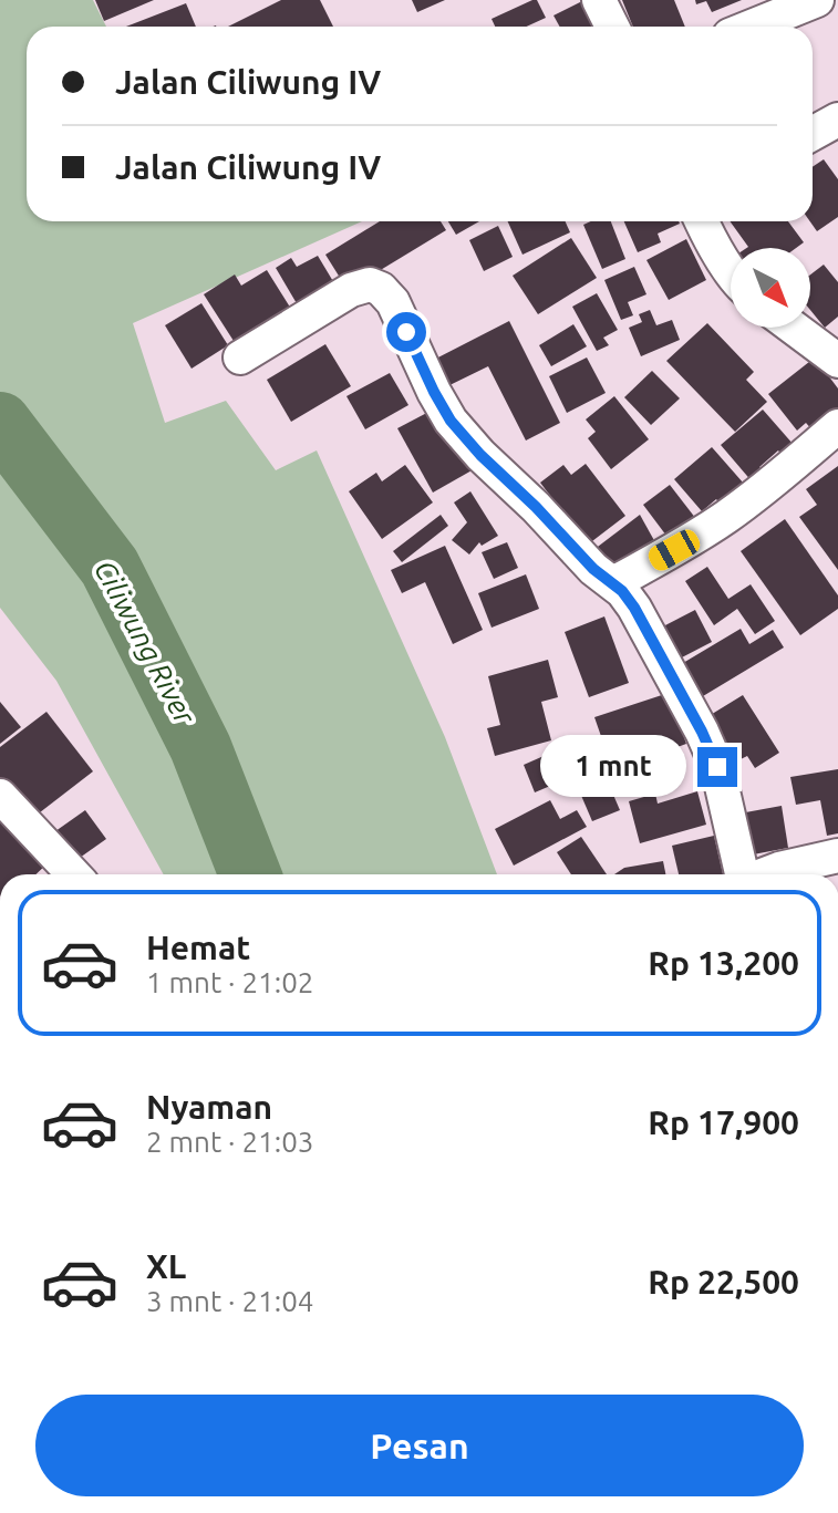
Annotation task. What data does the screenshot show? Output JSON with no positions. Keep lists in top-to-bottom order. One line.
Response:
{"water":["Ciliwung River"],"north":"bottom right","page":{"banner":["Jalan Ciliwung IV","Jalan Ciliwung IV"],"bubble":"1 mnt","list":[{"name":"Hemat","note":"1 mnt · 21:02","value":"Rp 13,200"},{"name":"Nyaman","note":"2 mnt · 21:03","value":"Rp 17,900"},{"name":"XL","note":"3 mnt · 21:04","value":"Rp 22,500"}],"buttons":"Pesan"}}
